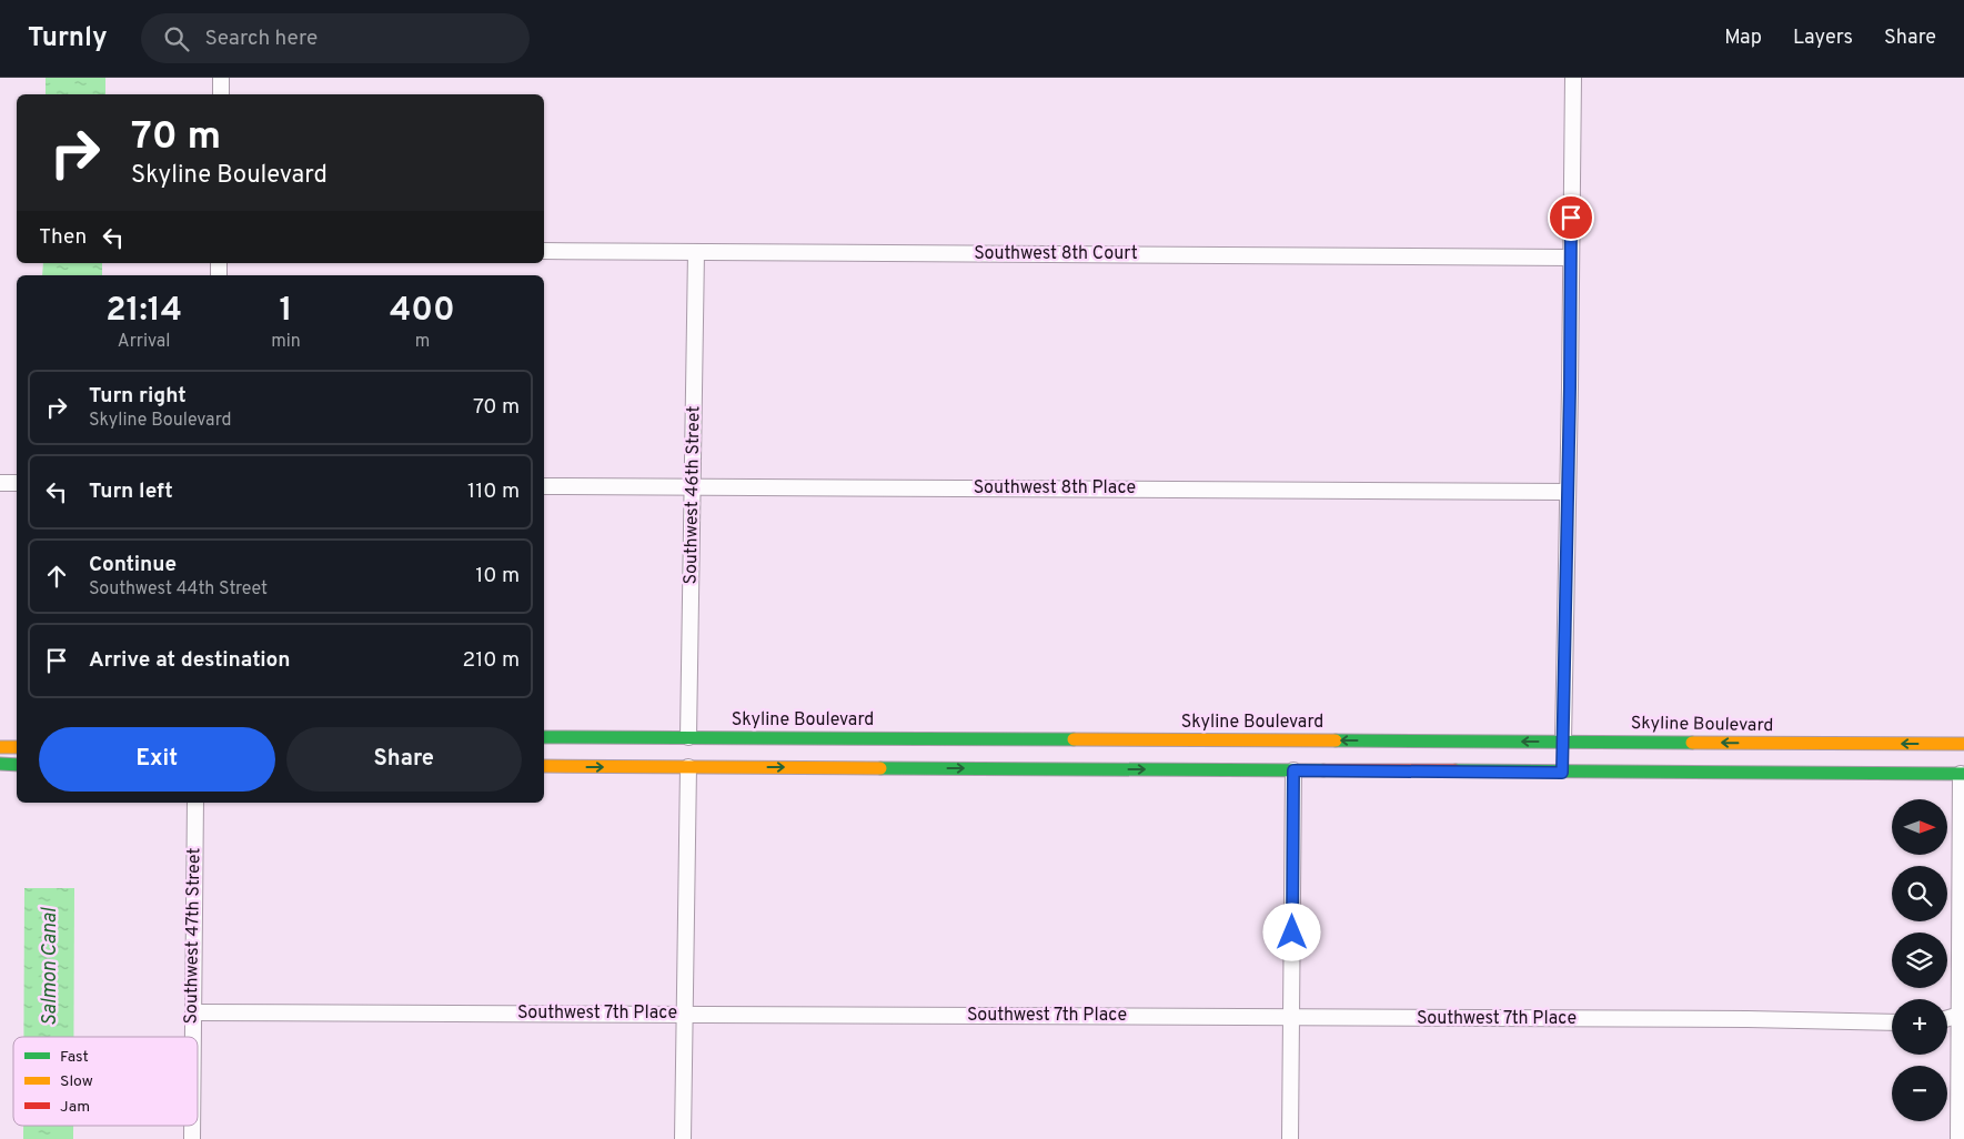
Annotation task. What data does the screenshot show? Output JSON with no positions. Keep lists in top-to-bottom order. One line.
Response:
{"streets":{"street":["Southwest 8th Court","Southwest 8th Place","Southwest 46th Street","Skyline Boulevard","Southwest 47th Street","Southwest 7th Place"]},"crossings":[["Southwest 8th Court","Southwest 46th Street"],["Southwest 8th Place","Southwest 46th Street"],["Southwest 46th Street","Skyline Boulevard"],["Southwest 46th Street","Southwest 7th Place"],["Southwest 47th Street","Southwest 7th Place"]],"water":["Salmon Canal"],"legend":["Fast","Slow","Jam"],"north":"right","page":{"header":"Turnly","search":"Search here","nav":["Map","Layers","Share"],"turn":["70 m","Skyline Boulevard"],"then":"Then","eta":["21:14","Arrival","1","min","400","m"],"list":[{"name":"Turn right","note":"Skyline Boulevard","value":"70 m"},{"name":"Turn left","value":"110 m"},{"name":"Continue","note":"Southwest 44th Street","value":"10 m"},{"name":"Arrive at destination","value":"210 m"}],"buttons":["Exit","Share"],"map_buttons":["+","−"]}}
